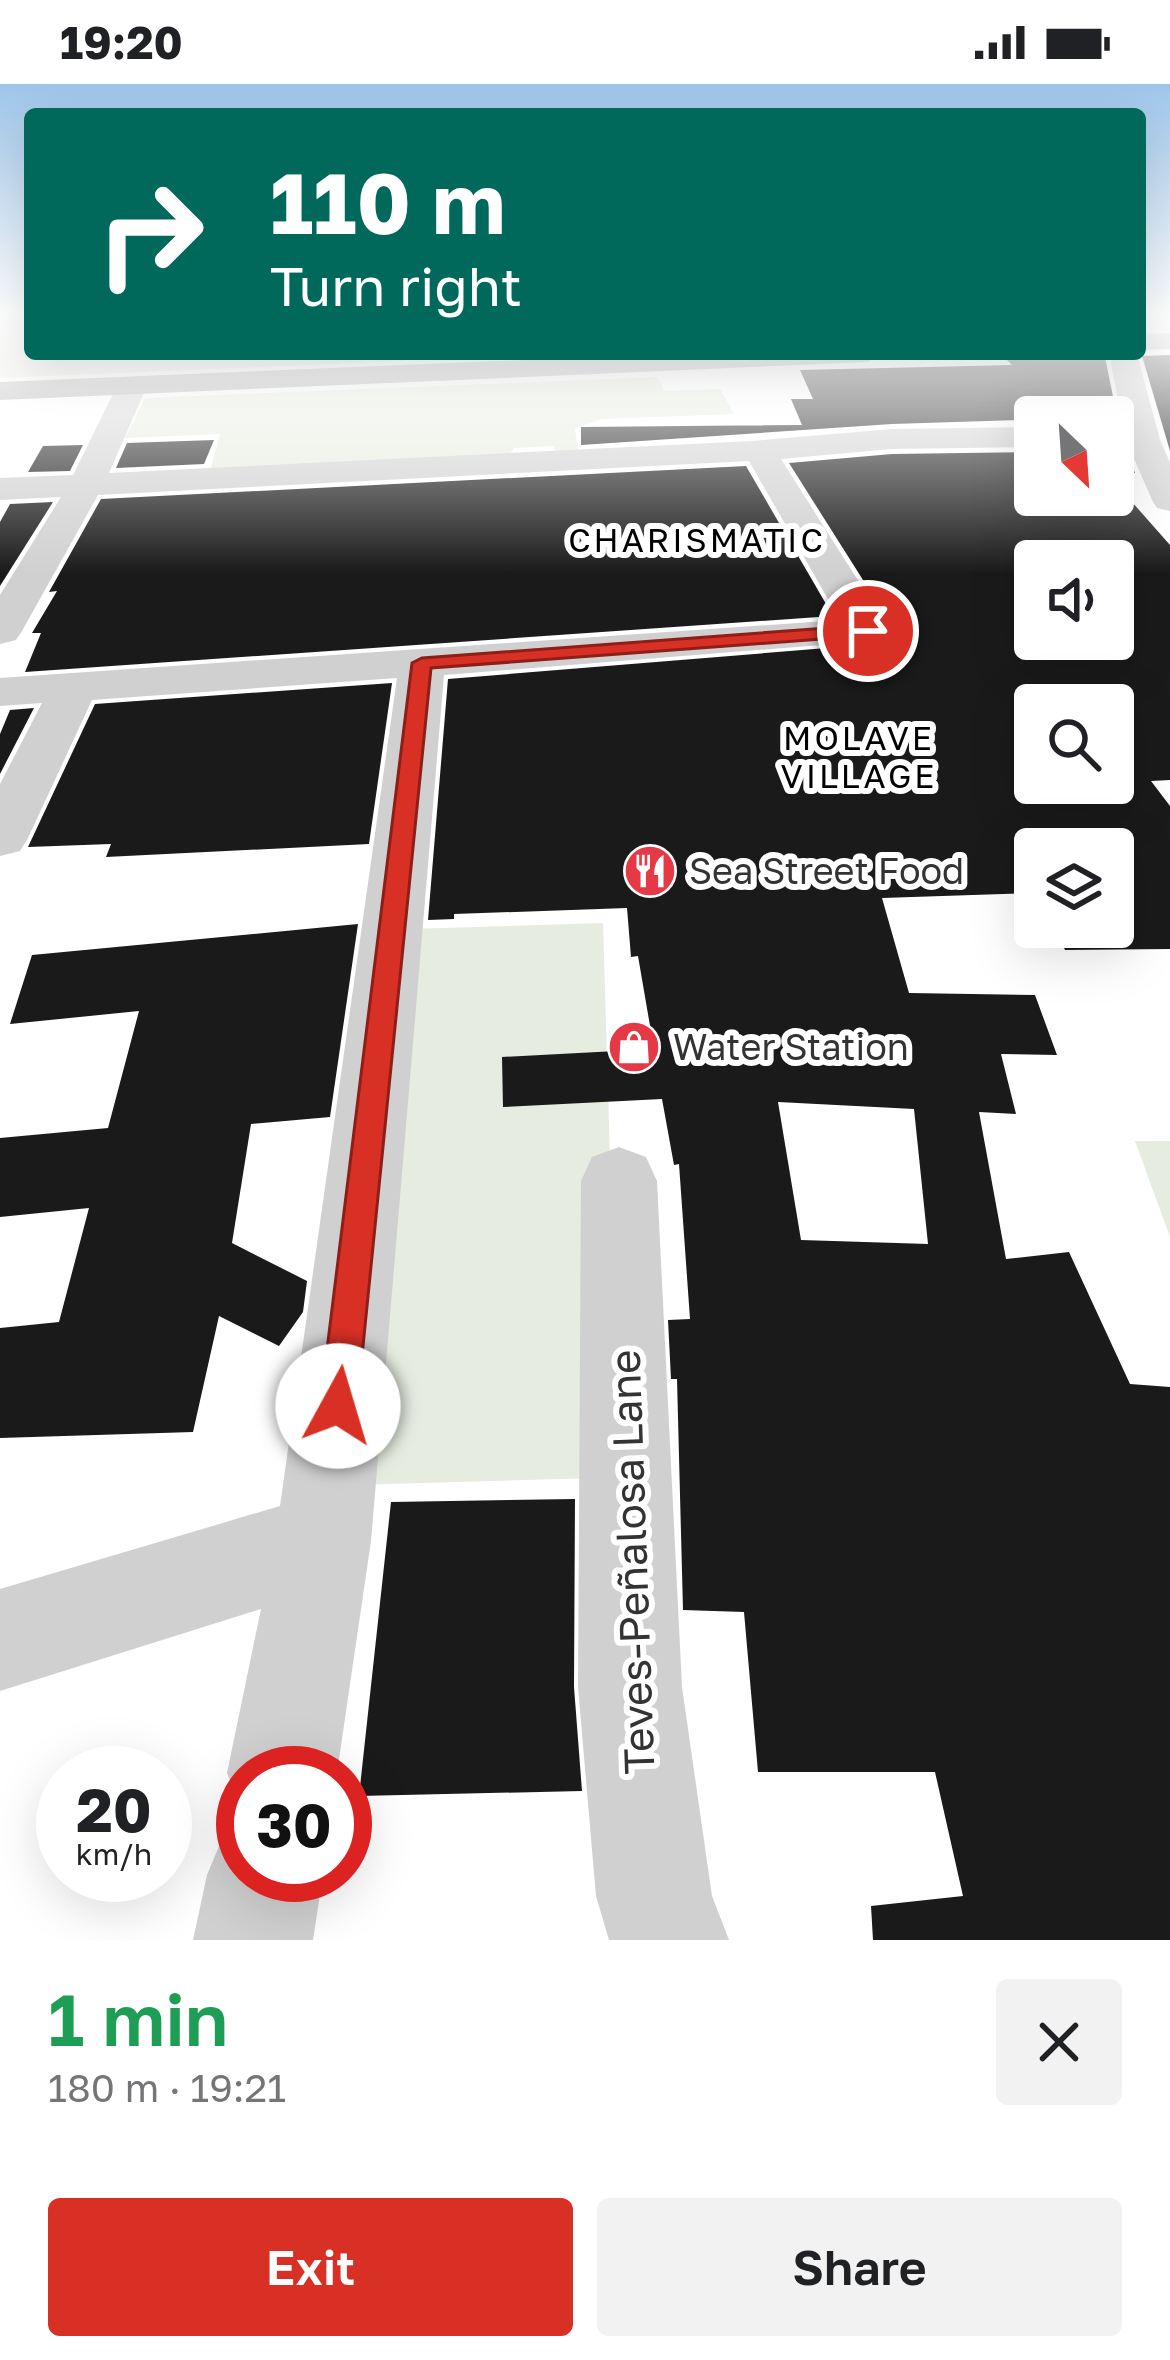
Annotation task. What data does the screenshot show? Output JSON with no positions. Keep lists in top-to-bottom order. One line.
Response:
{"streets":{"street":["Teves-Peñalosa Lane"]},"districts":["CHARISMATIC","MOLAVE VILLAGE"],"places":{"restaurant":["Sea Street Food"],"shop":["Water Station"]},"north":"bottom right","page":{"status":"19:20","turn":["110 m","Turn right"],"speed":"20 km/h","limit":"30","heading":["1 min","180 m · 19:21"],"buttons":["Exit","Share"]}}
